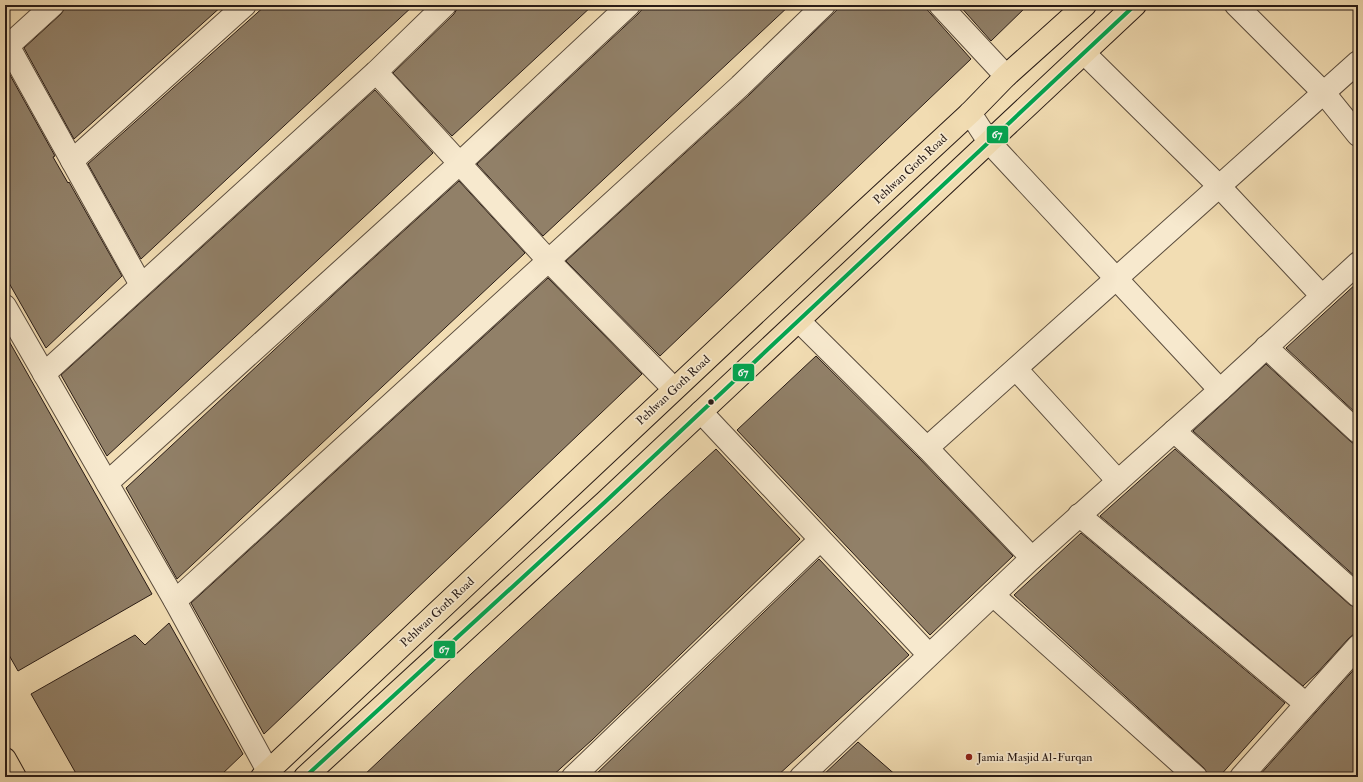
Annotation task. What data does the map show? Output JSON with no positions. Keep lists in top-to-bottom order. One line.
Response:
{"streets":{"main road":["Pehlwan Goth Road"]},"places":["Jamia Masjid Al-Furqan"],"lines":["transit line 67"]}
